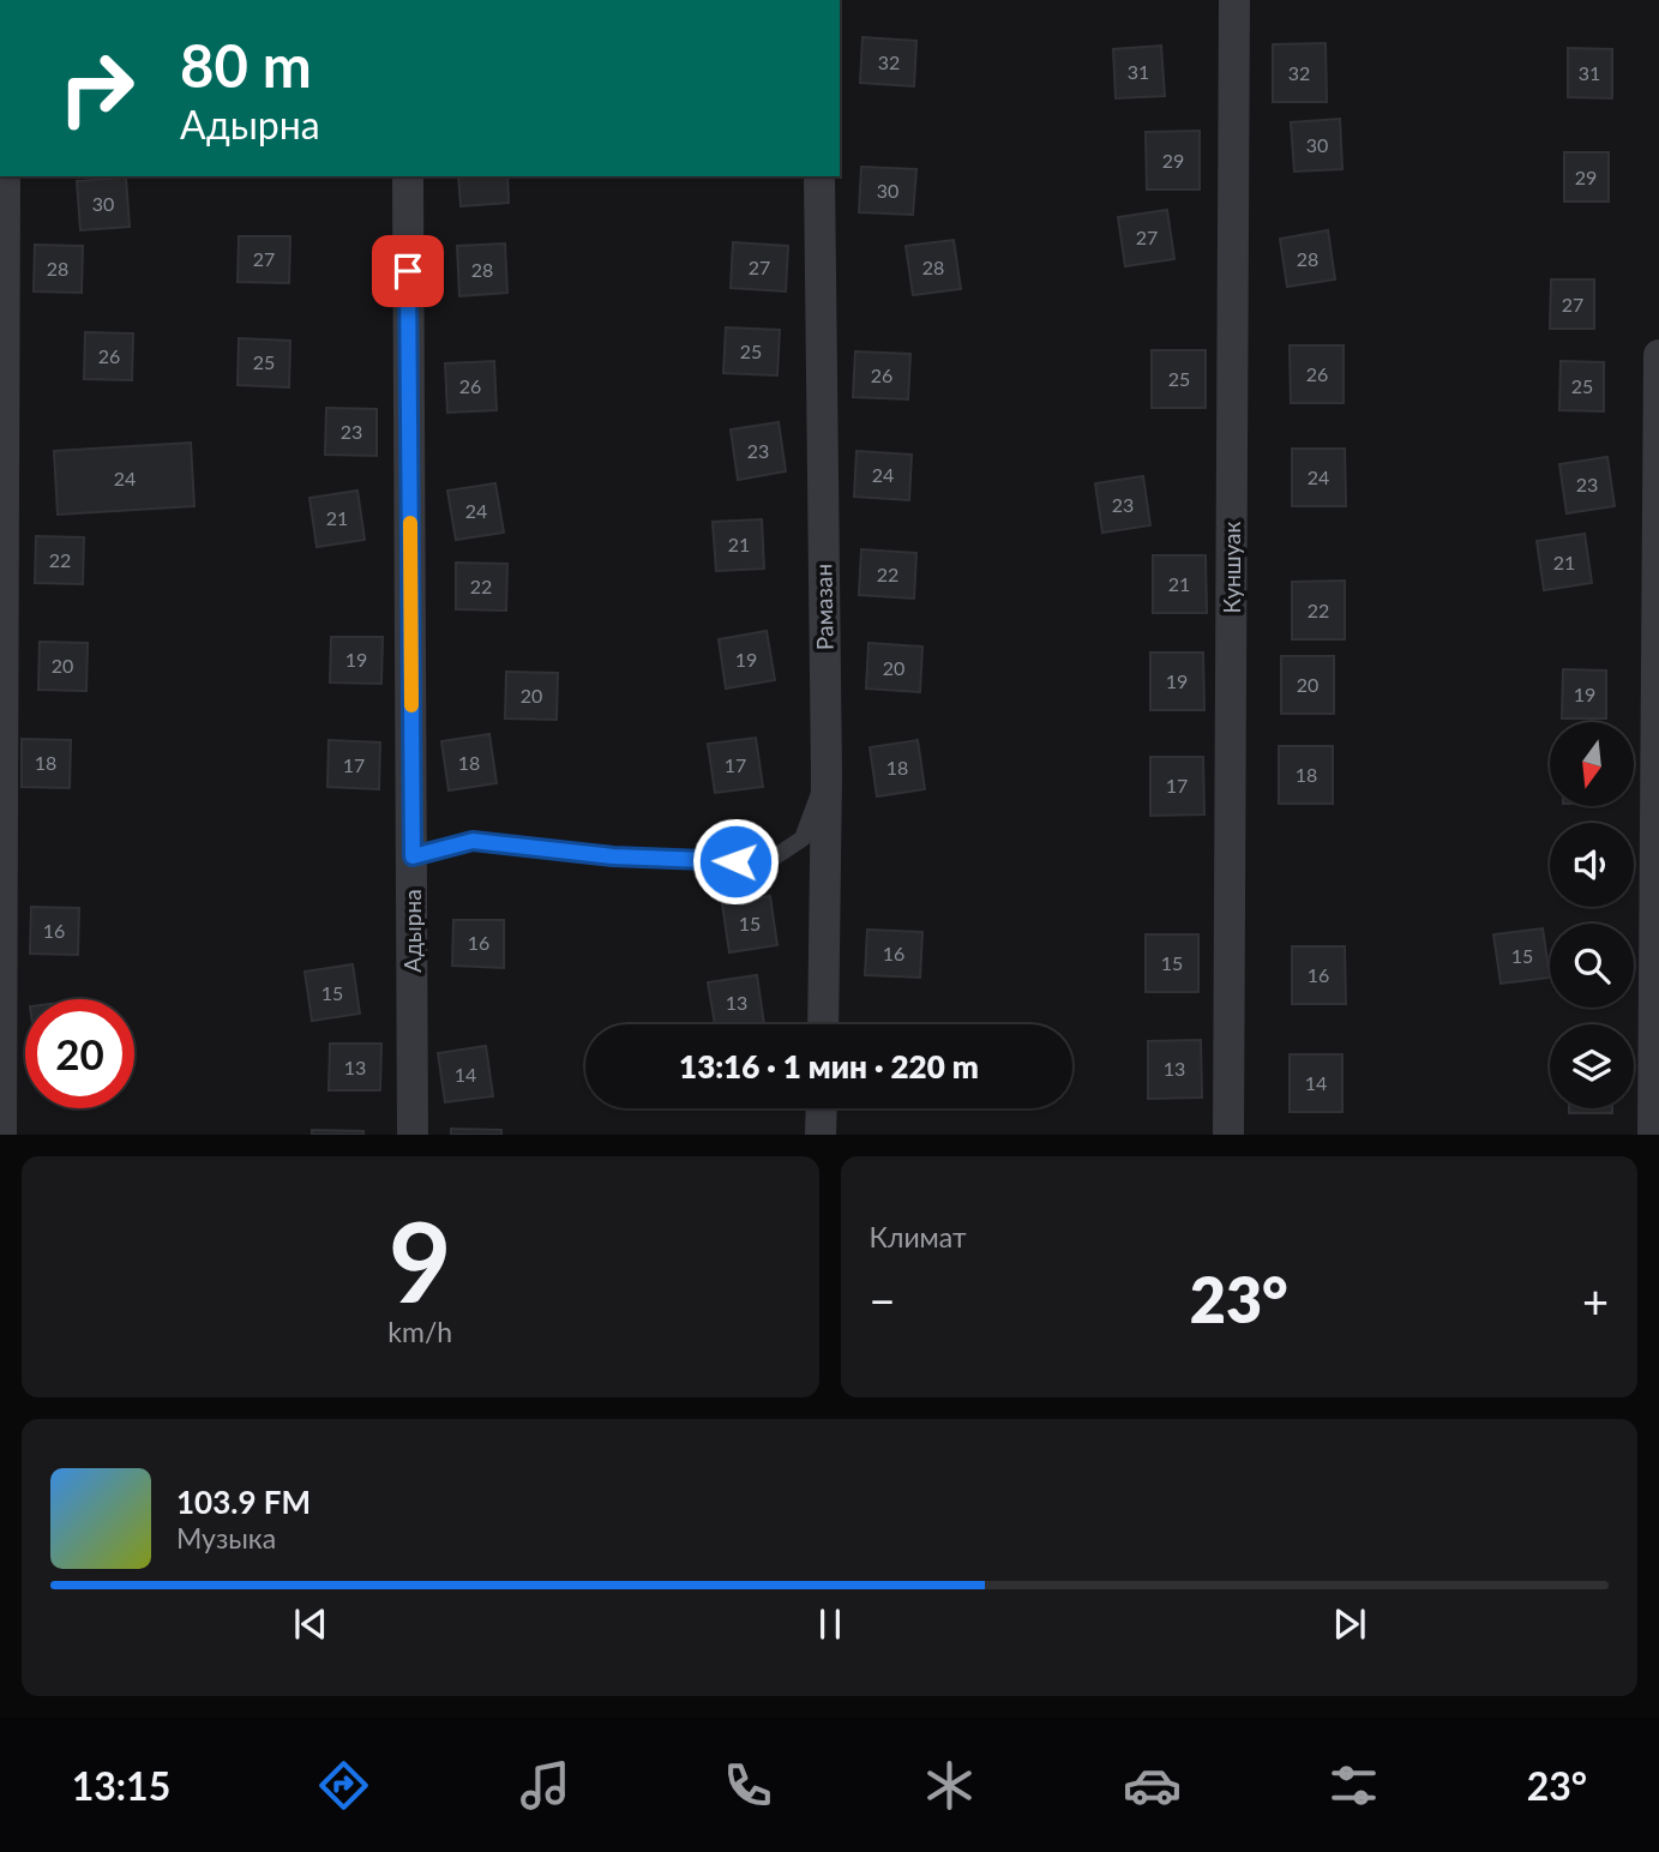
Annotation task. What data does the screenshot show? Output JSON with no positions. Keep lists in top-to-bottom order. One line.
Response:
{"streets":{"street":["Куншуак","Рамазан","Адырна"]},"house_numbers":["32","31","32","31","30","29","29","30","30","27","27","28","27","28","28","28","27","25","26","25","26","26","25","26","25","23","23","24","24","24","23","23","24","21","21","22","21","22","21","22","22","19","19","20","20","19","20","19","20","18","18","17","17","18","18","17","15","16","16","16","15","15","16","15","13","13","13","14","14"],"north":"bottom","page":{"turn":["80 m","Адырна"],"limit":"20","trip":"13:16 · 1 мин · 220 m","tile":[["9","km/h"],"Климат"],"heat":["−","23°","+"],"song":["103.9 FM","Музыка"],"tabs":["13:15","23°"]}}
